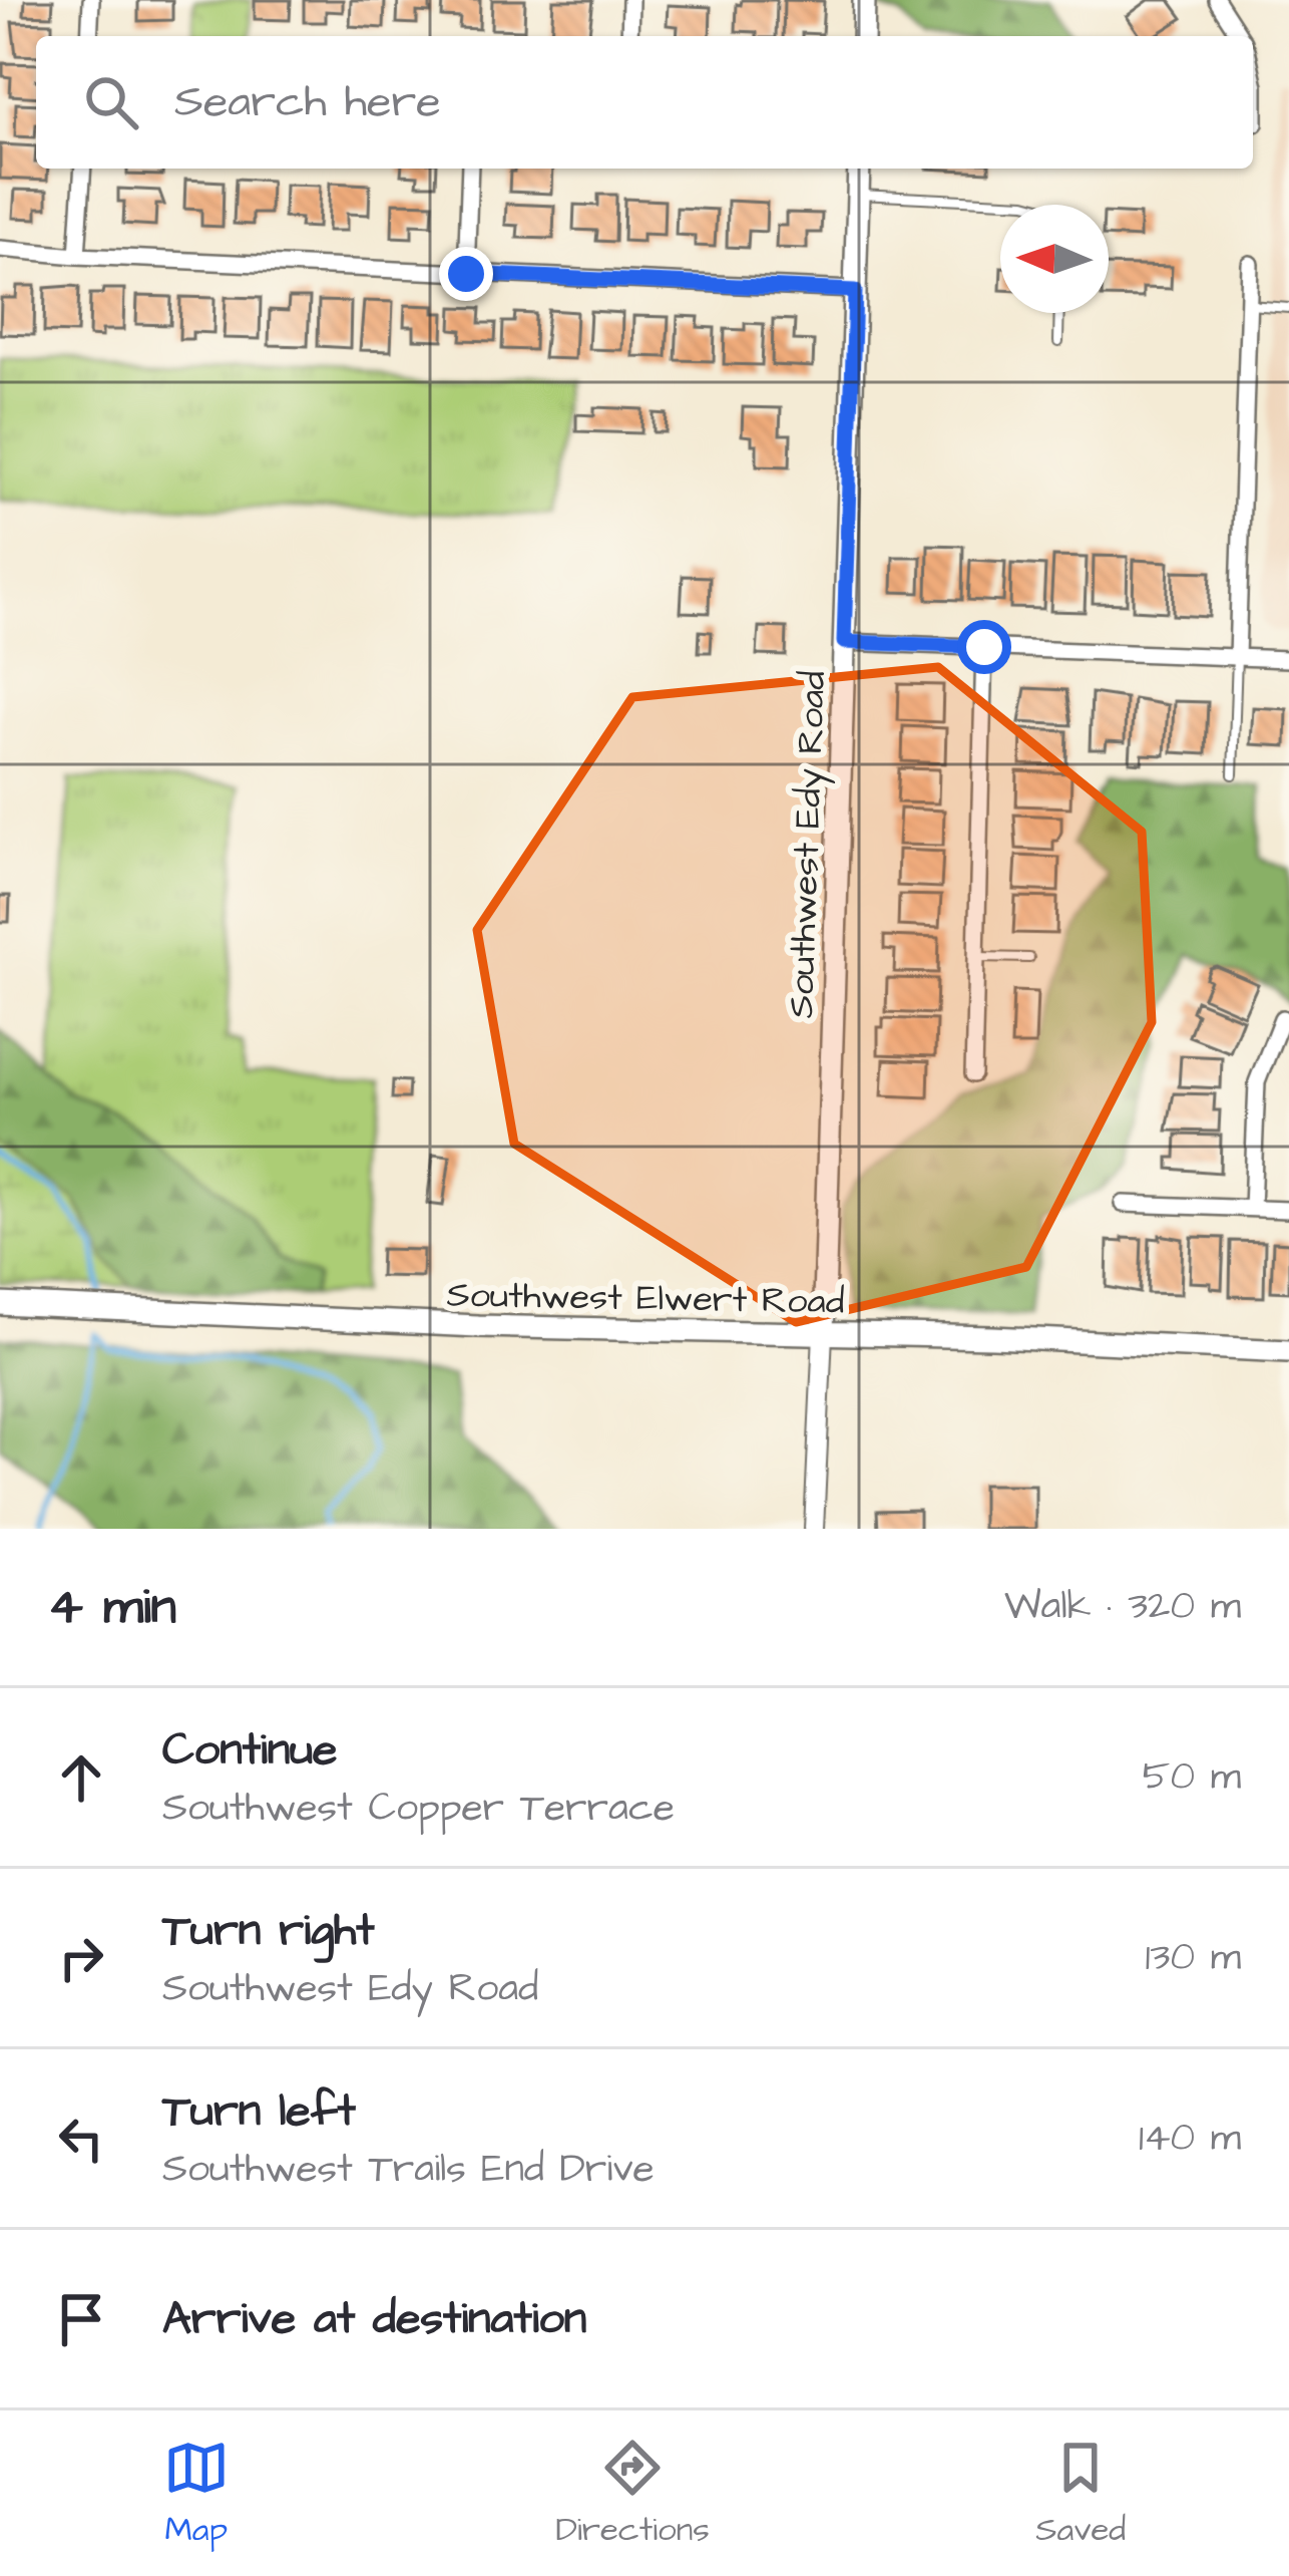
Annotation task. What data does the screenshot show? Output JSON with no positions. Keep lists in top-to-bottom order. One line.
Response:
{"streets":{"main road":["Southwest Edy Road","Southwest Elwert Road"]},"crossings":[["Southwest Edy Road","Southwest Elwert Road"]],"north":"left","page":{"search":"Search here","heading":["4 min","Walk · 320 m"],"list":[["Continue","Southwest Copper Terrace","50 m"],["Turn right","Southwest Edy Road","130 m"],["Turn left","Southwest Trails End Drive","140 m"],"Arrive at destination"],"nav":["Map","Directions","Saved"]}}
